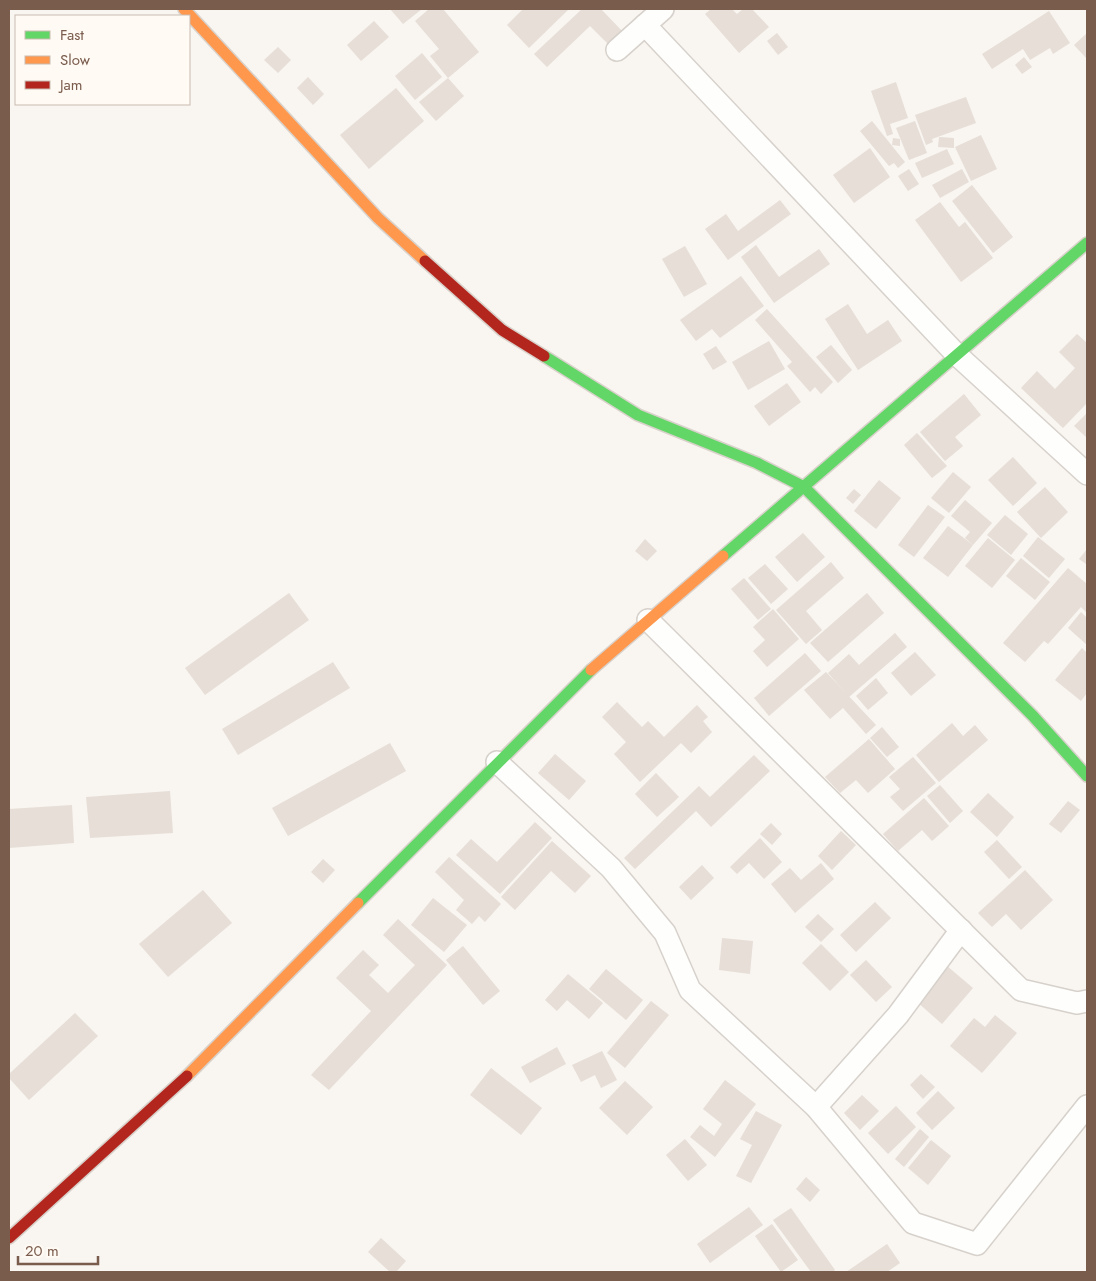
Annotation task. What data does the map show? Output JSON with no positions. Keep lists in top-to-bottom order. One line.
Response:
{"legend":["Fast","Slow","Jam"],"scale_bar":"20 m"}
